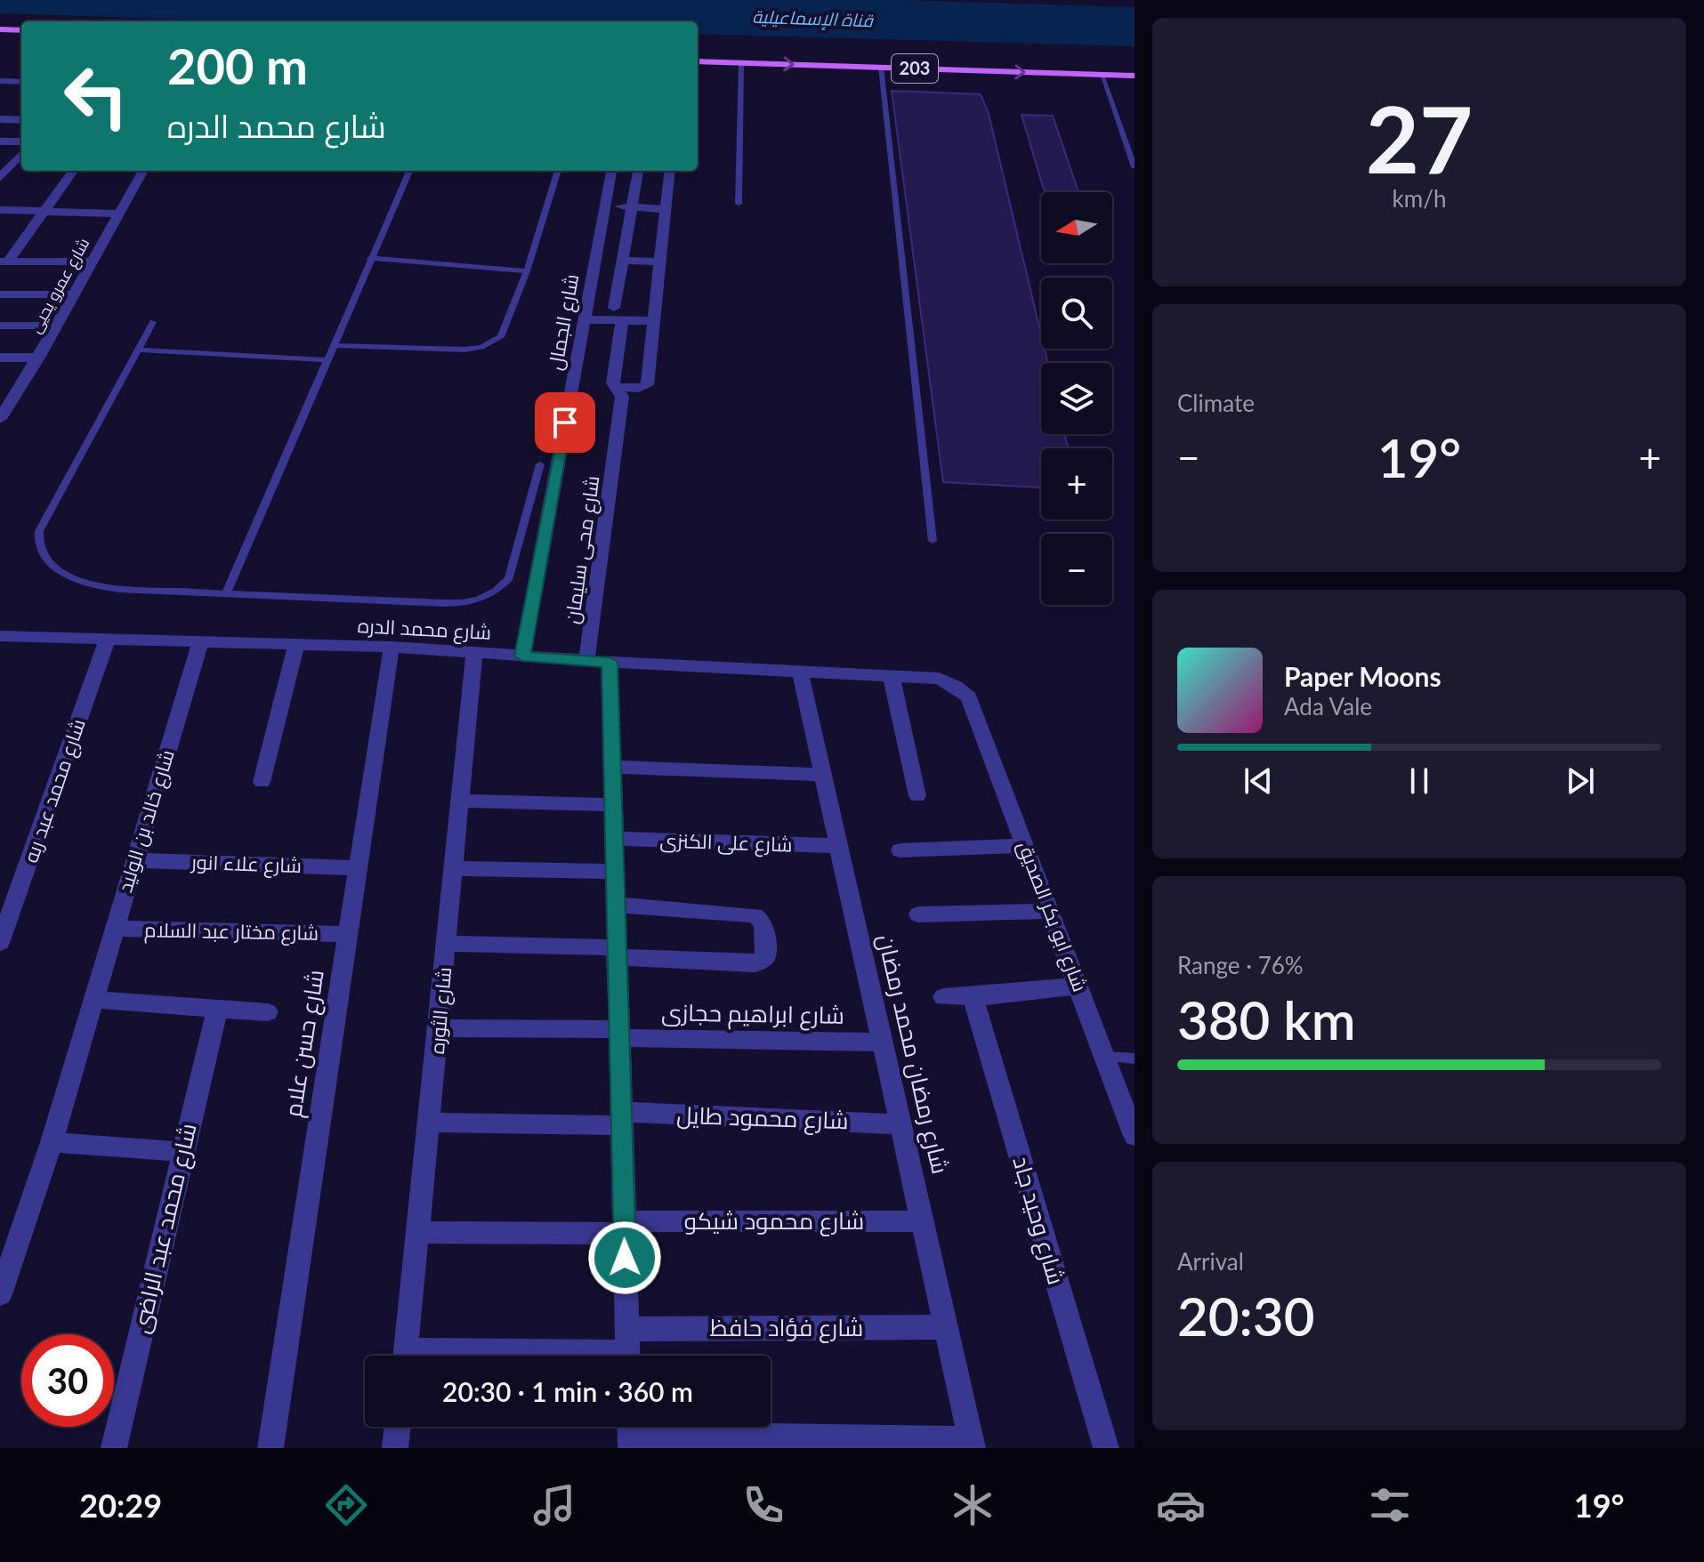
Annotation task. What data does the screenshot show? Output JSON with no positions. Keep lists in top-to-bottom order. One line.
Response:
{"streets":{"main road":["203"],"street":["شارع عمرو يحيى","شارع الجمال","شارع محى سليمان","شارع محمد الدره","شارع محمد عبد ربه","شارع خالد بن الوليد","شارع على الكنزى","شارع علاء انور","شارع ابو بكر الصديق","شارع مختار عبد السلام","شارع الثوره","شارع ابراهيم حجازى","شارع حسن علام","شارع رمضان محمد رمضان","شارع محمود طايل","شارع وحيد جاد","شارع محمود شيكو","شارع محمد عبد الراضى","شارع فؤاد حافظ"]},"crossings":[["شارع الجمال","شارع محمد الدره"],["شارع محى سليمان","شارع محمد الدره"],["شارع محمد الدره","شارع محمد عبد ربه"],["شارع محمد الدره","شارع خالد بن الوليد"],["شارع محمد الدره","شارع ابو بكر الصديق"],["شارع محمد الدره","شارع الثوره"],["شارع محمد الدره","شارع حسن علام"],["شارع محمد الدره","شارع رمضان محمد رمضان"],["شارع خالد بن الوليد","شارع علاء انور"],["شارع خالد بن الوليد","شارع مختار عبد السلام"],["شارع على الكنزى","شارع رمضان محمد رمضان"],["شارع علاء انور","شارع حسن علام"],["شارع مختار عبد السلام","شارع حسن علام"],["شارع الثوره","شارع ابراهيم حجازى"],["شارع الثوره","شارع محمود طايل"],["شارع الثوره","شارع محمود شيكو"],["شارع ابراهيم حجازى","شارع رمضان محمد رمضان"],["شارع رمضان محمد رمضان","شارع محمود طايل"],["شارع رمضان محمد رمضان","شارع محمود شيكو"],["شارع رمضان محمد رمضان","شارع فؤاد حافظ"]],"water":["قناة الإسماعيلية"],"north":"left","page":{"tile":[["27","km/h"],"Climate",["Range · 76%","380 km"],["Arrival","20:30"]],"turn":["200 m","شارع محمد الدره"],"map_buttons":["+","−"],"heat":["−","19°","+"],"song":["Paper Moons","Ada Vale"],"limit":"30","trip":"20:30 · 1 min · 360 m","tabs":["20:29","19°"]}}
